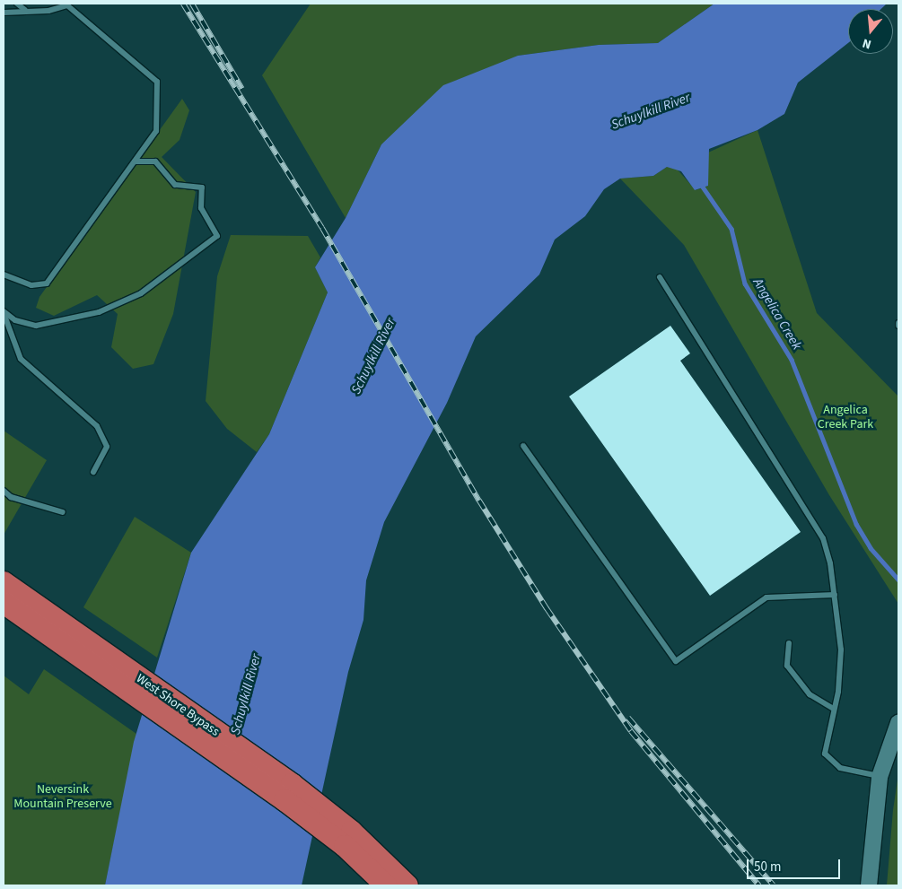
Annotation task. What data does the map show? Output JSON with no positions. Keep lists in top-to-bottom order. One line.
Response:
{"streets":{"highway":["West Shore Bypass"]},"water":["Schuylkill River","Angelica Creek"],"parks":["Angelica Creek Park","Neversink Mountain Preserve"],"scale_bar":"50 m","north":"bottom"}
